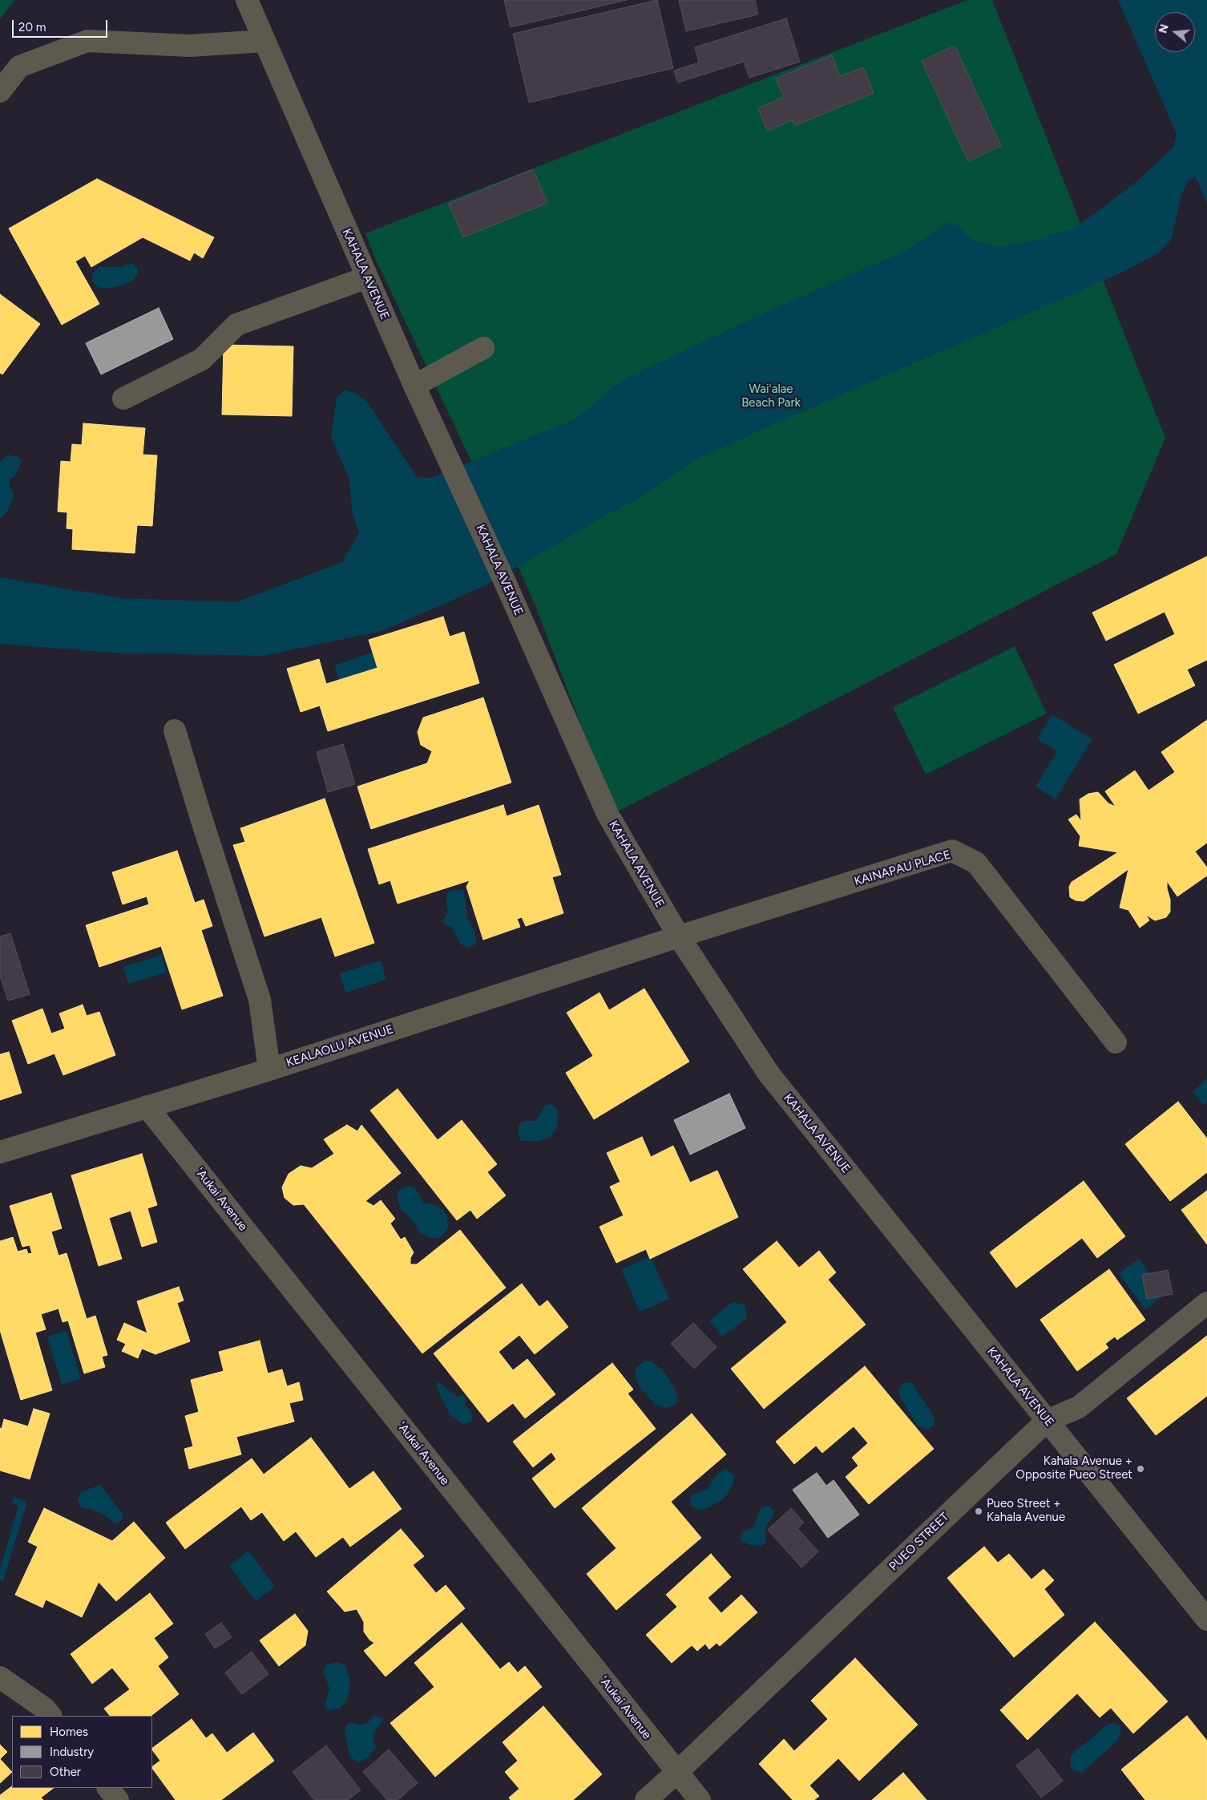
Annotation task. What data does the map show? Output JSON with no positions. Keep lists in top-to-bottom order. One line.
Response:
{"streets":{"street":["KAHALA AVENUE","KAINAPAU PLACE","KEALAOLU AVENUE","ʻAukai Avenue","PUEO STREET"]},"crossings":[["KAHALA AVENUE","KAINAPAU PLACE"],["KAHALA AVENUE","KEALAOLU AVENUE"],["KAHALA AVENUE","PUEO STREET"],["KAINAPAU PLACE","KEALAOLU AVENUE"],["KEALAOLU AVENUE","ʻAukai Avenue"],["ʻAukai Avenue","PUEO STREET"]],"parks":["Waiʻalae Beach Park"],"places":["Kahala Avenue + Opposite Pueo Street","Pueo Street + Kahala Avenue"],"legend":["Homes","Industry","Other"],"scale_bar":"20 m","north":"left"}
